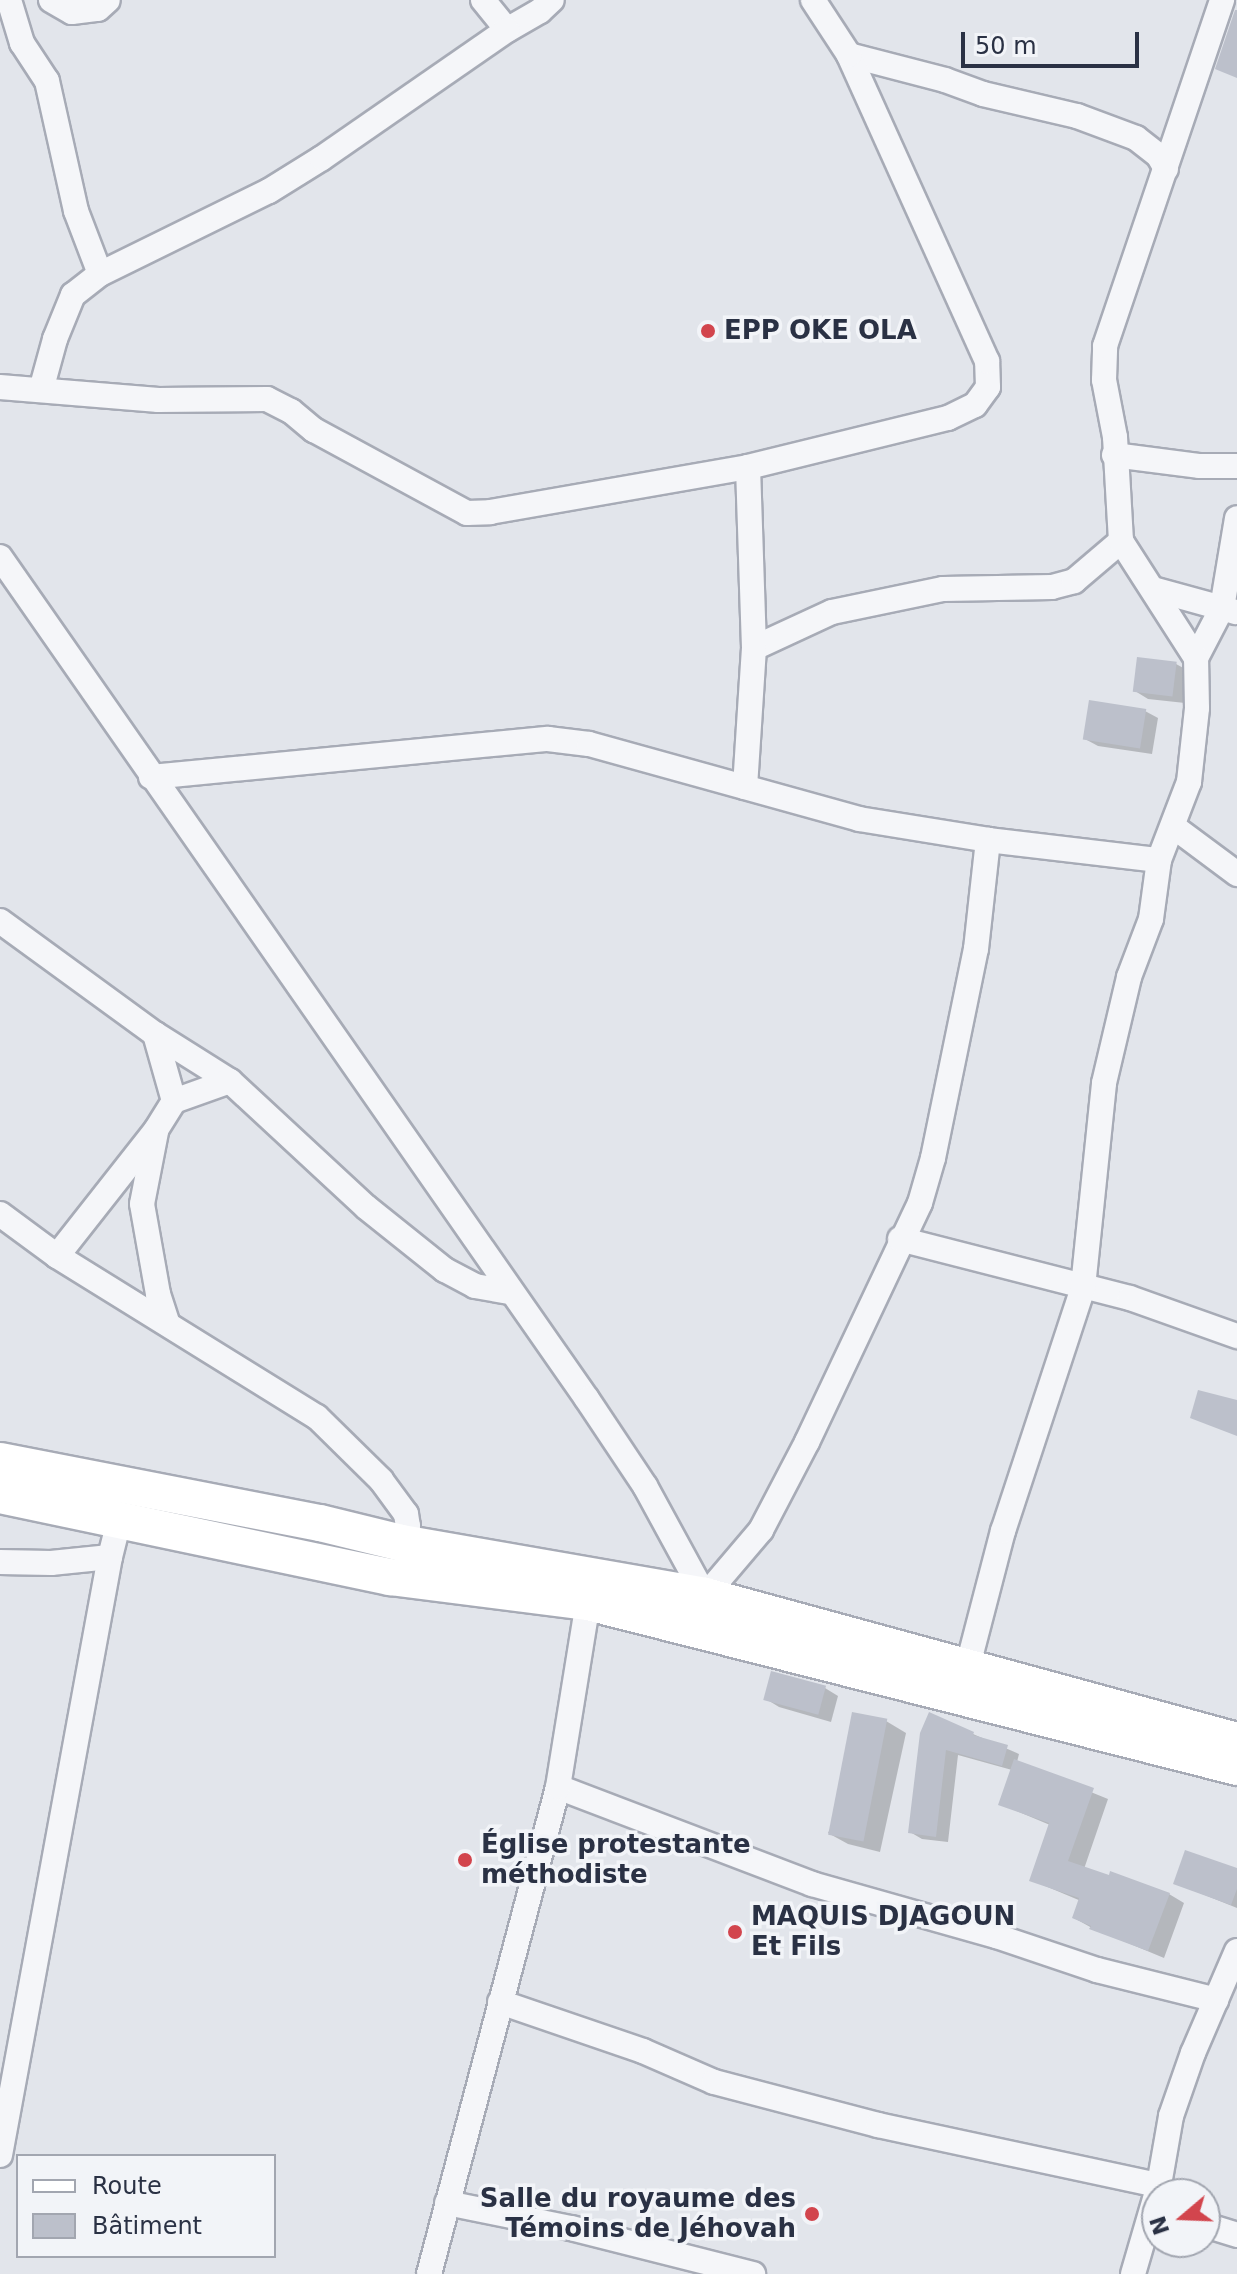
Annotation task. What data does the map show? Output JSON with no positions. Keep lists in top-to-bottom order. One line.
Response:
{"places":["EPP OKE OLA","Église protestante méthodiste","MAQUIS DJAGOUN Et Fils","Salle du royaume des Témoins de Jéhovah"],"legend":["Route","Bâtiment"],"scale_bar":"50 m","north":"left"}
